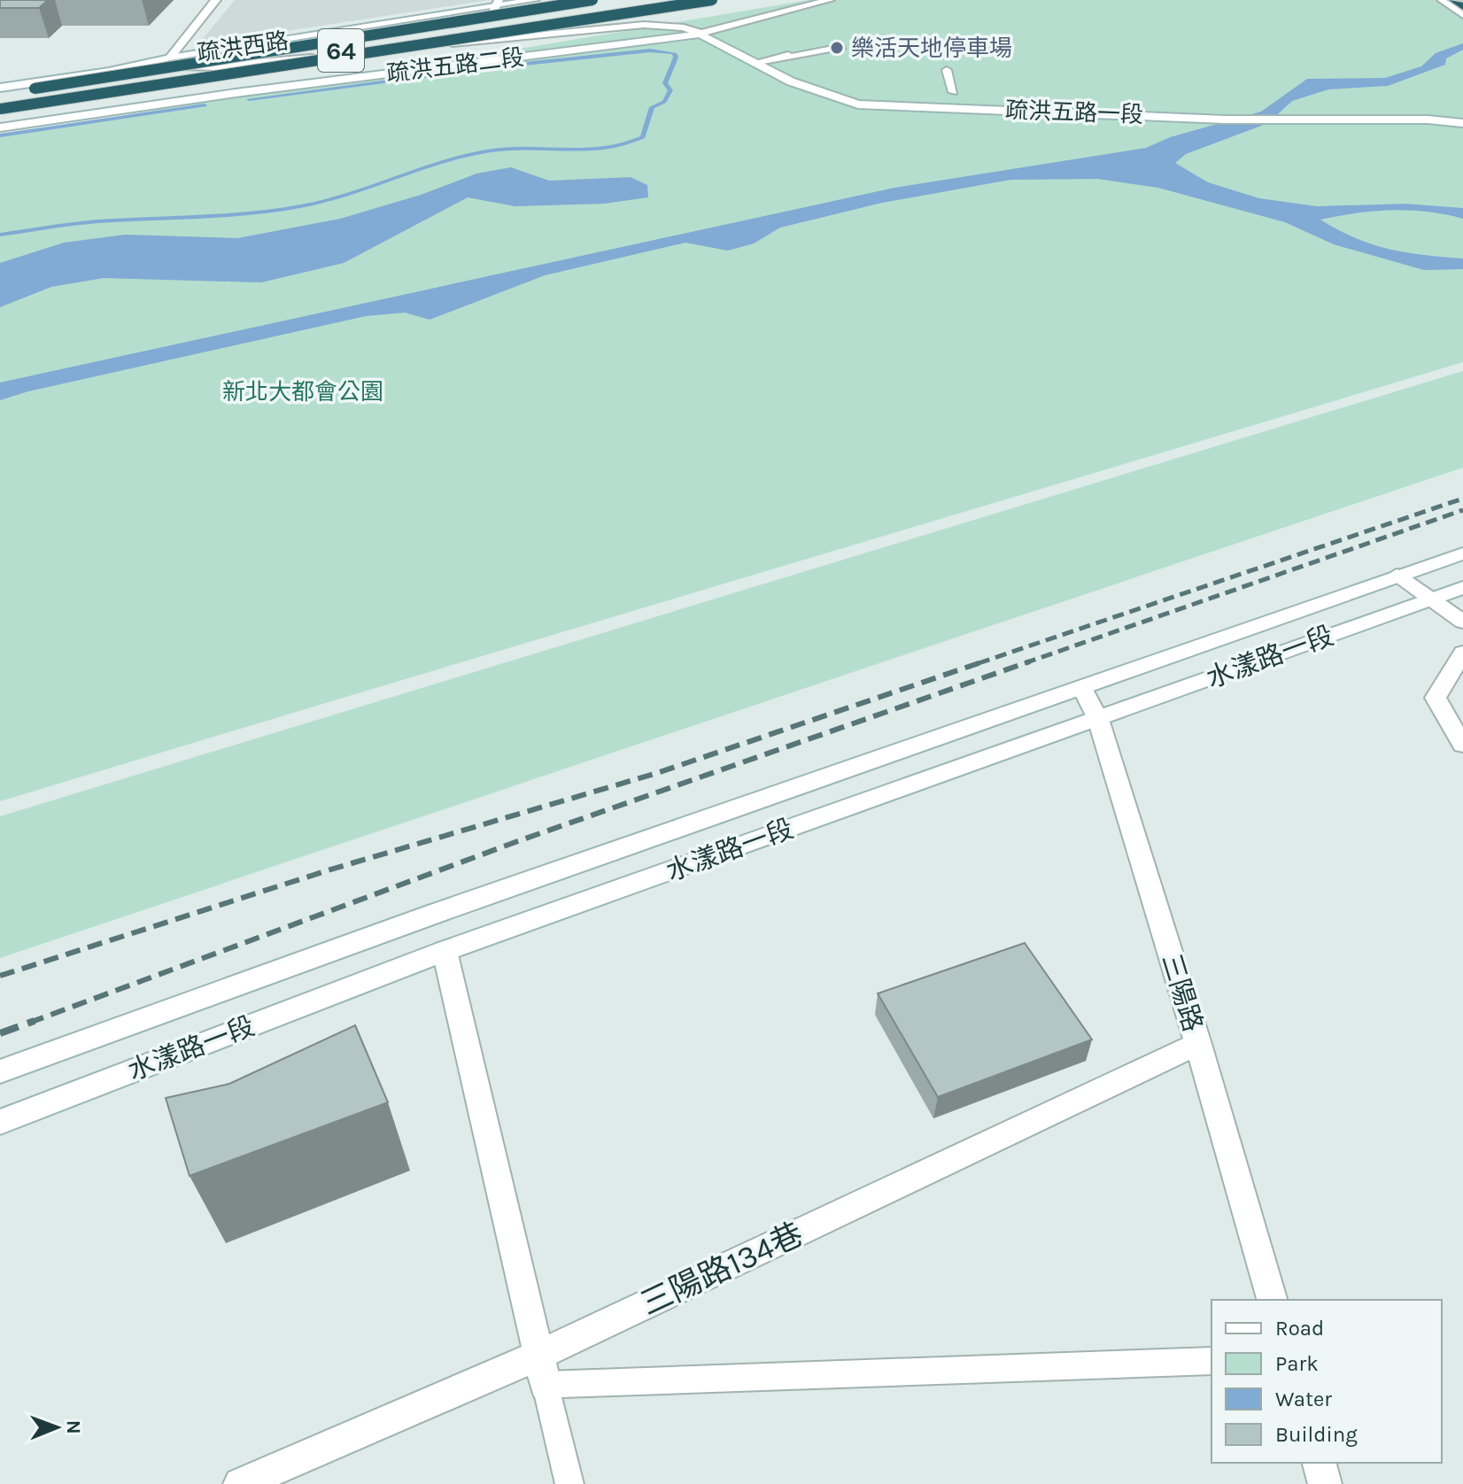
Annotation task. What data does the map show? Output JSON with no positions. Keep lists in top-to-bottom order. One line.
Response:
{"streets":{"highway":["64"],"street":["疏洪西路","疏洪五路二段","疏洪五路一段","水漾路一段","三陽路","三陽路134巷"]},"crossings":[["疏洪五路二段","疏洪五路一段"],["水漾路一段","三陽路"],["三陽路","三陽路134巷"]],"parks":["新北大都會公園"],"places":["樂活天地停車場"],"legend":["Road","Park","Water","Building"],"north":"right"}
